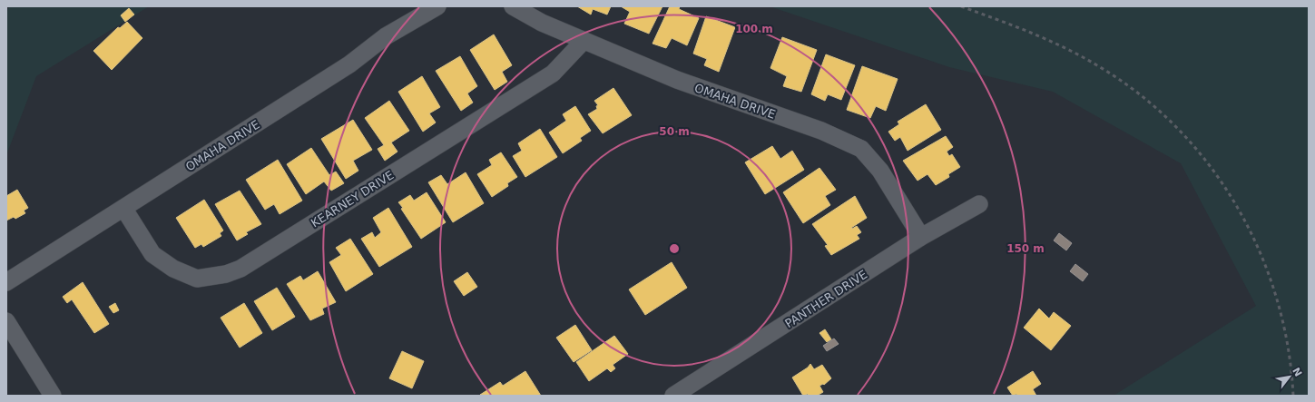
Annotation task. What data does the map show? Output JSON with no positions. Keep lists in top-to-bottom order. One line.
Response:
{"streets":{"street":["OMAHA DRIVE","KEARNEY DRIVE","PANTHER DRIVE"]},"crossings":[["OMAHA DRIVE","KEARNEY DRIVE"],["OMAHA DRIVE","PANTHER DRIVE"]],"north":"top right","rings":["100 m","50 m","150 m"]}
